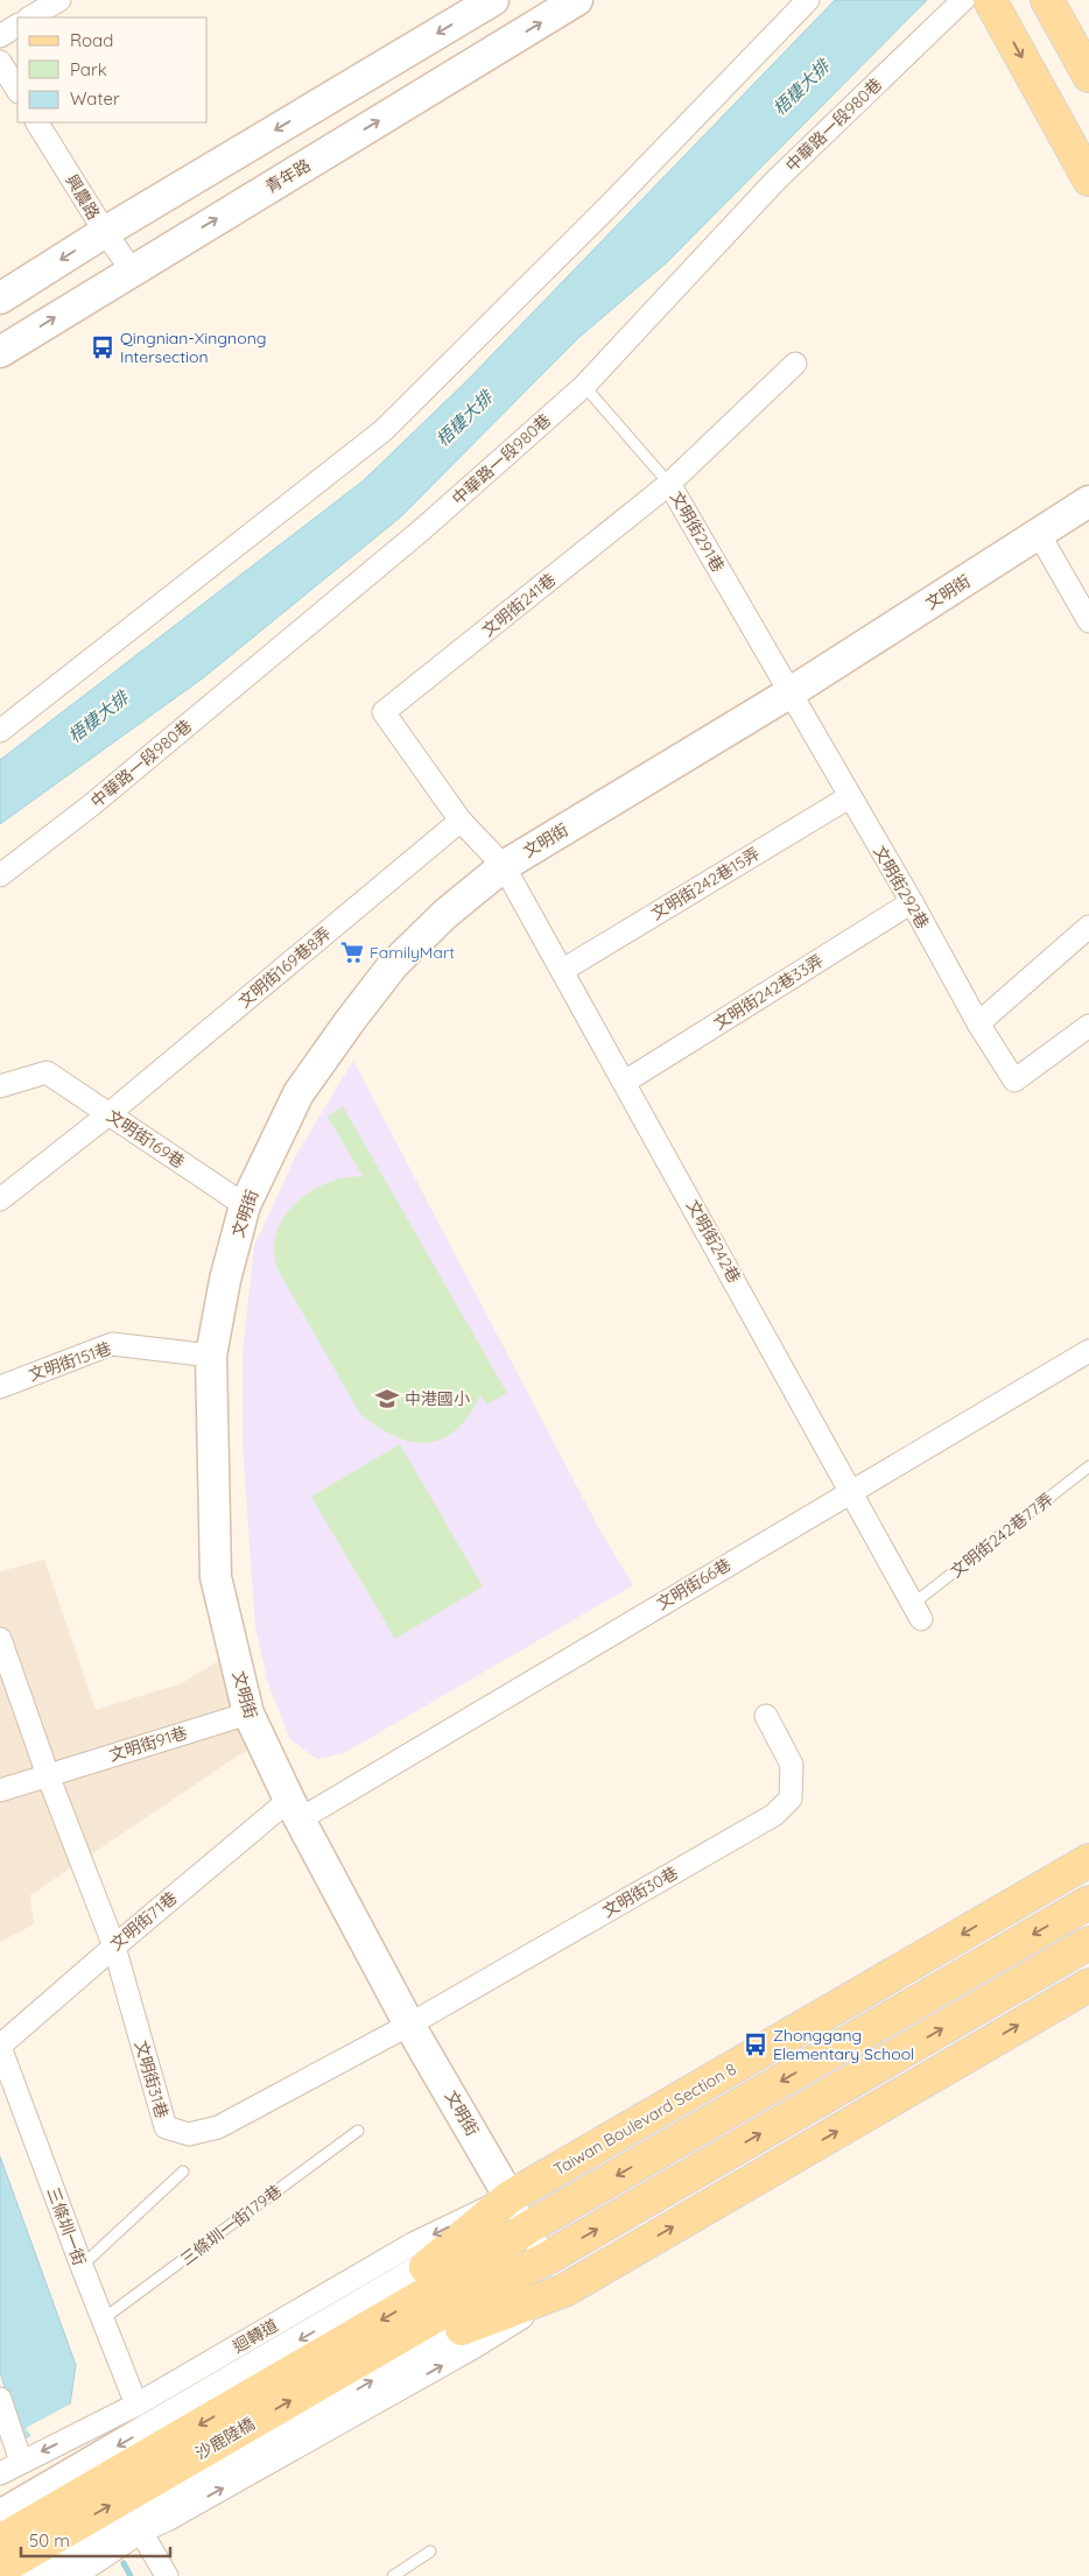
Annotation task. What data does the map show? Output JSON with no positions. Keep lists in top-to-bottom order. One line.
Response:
{"streets":{"main road":["Taiwan Boulevard Section 8","沙鹿陸橋"],"street":["中華路一段980巷","青年路","興農路","文明街291巷","文明街","文明街241巷","文明街242巷15弄","文明街292巷","文明街169巷8弄","文明街242巷33弄","文明街169巷","文明街242巷","文明街151巷","文明街66巷","文明街91巷","文明街30巷","文明街71巷","文明街31巷","三條圳一街","迴轉道"],"lane":["文明街242巷77弄","三條圳一街179巷"]},"crossings":[["中華路一段980巷","文明街291巷"],["青年路","興農路"],["文明街291巷","文明街"],["文明街291巷","文明街241巷"],["文明街291巷","文明街292巷"],["文明街","文明街241巷"],["文明街","文明街292巷"],["文明街","文明街169巷"],["文明街","文明街242巷"],["文明街","文明街151巷"],["文明街","文明街66巷"],["文明街","文明街91巷"],["文明街","文明街30巷"],["文明街","文明街71巷"],["文明街","文明街31巷"],["文明街","Taiwan Boulevard Section 8"],["文明街","迴轉道"],["文明街241巷","文明街169巷8弄"],["文明街241巷","文明街242巷"],["文明街242巷15弄","文明街292巷"],["文明街242巷15弄","文明街242巷"],["文明街292巷","文明街242巷33弄"],["文明街169巷8弄","文明街169巷"],["文明街242巷33弄","文明街242巷"],["文明街242巷","文明街242巷77弄"],["文明街242巷","文明街66巷"],["文明街66巷","文明街71巷"],["文明街91巷","文明街31巷"],["文明街30巷","文明街31巷"],["文明街71巷","文明街31巷"],["文明街71巷","三條圳一街"],["Taiwan Boulevard Section 8","迴轉道"],["Taiwan Boulevard Section 8","沙鹿陸橋"],["三條圳一街179巷","三條圳一街"],["三條圳一街","迴轉道"]],"water":["梧棲大排"],"places":{"bus stop":["Qingnian-Xingnong Intersection","Zhonggang Elementary School"],"supermarket":["FamilyMart"],"school or university":["中港國小"]},"legend":["Road","Park","Water"],"scale_bar":"50 m"}
